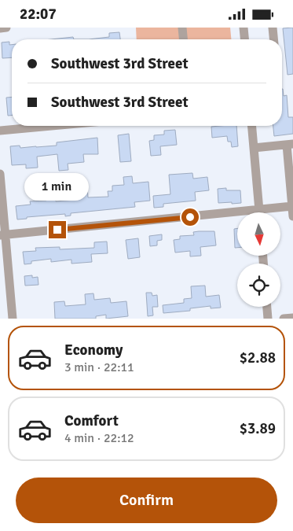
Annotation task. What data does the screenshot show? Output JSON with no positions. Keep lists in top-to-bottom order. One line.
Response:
{"north":"bottom","page":{"status":"22:07","banner":["Southwest 3rd Street","Southwest 3rd Street"],"bubble":"1 min","list":[{"name":"Economy","note":"3 min · 22:11","value":"$2.88"},{"name":"Comfort","note":"4 min · 22:12","value":"$3.89"}],"buttons":"Confirm"}}
